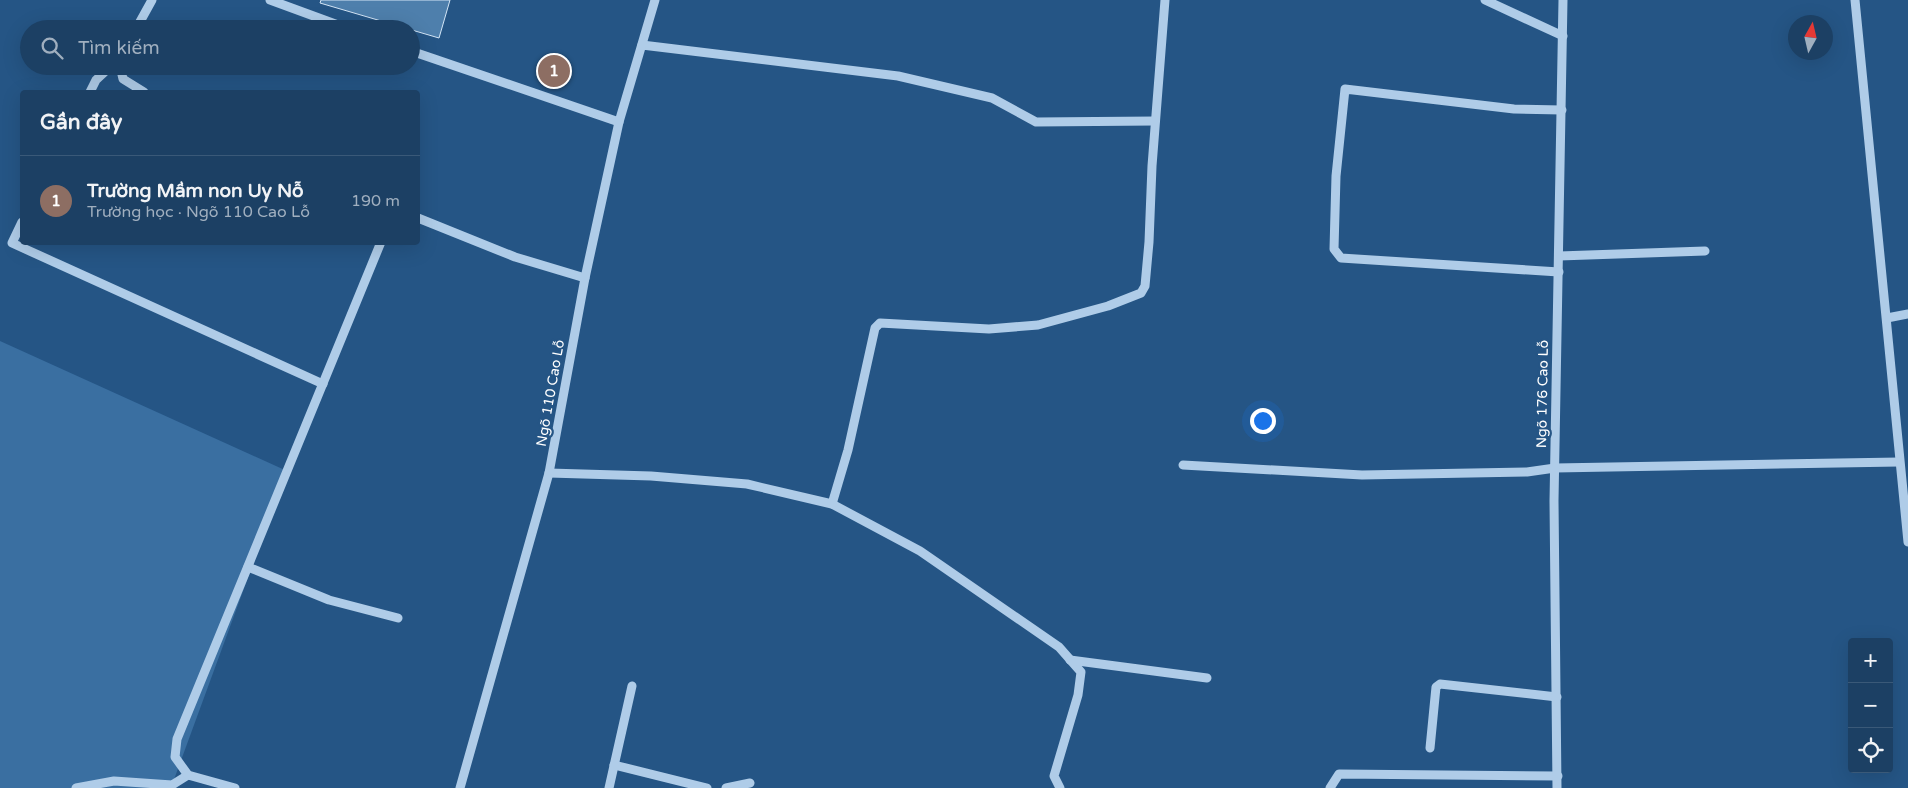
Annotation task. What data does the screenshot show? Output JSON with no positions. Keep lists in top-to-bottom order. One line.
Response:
{"streets":{"street":["Ngõ 110 Cao Lỗ","Ngõ 176 Cao Lỗ"]},"north":"top","page":{"search":"Tìm kiếm","pins":"1","heading":"Gần đây","list":[{"mark":"1","name":"Trường Mầm non Uy Nỗ","note":"Trường học · Ngõ 110 Cao Lỗ","value":"190 m"}],"map_buttons":["+","−"]}}
